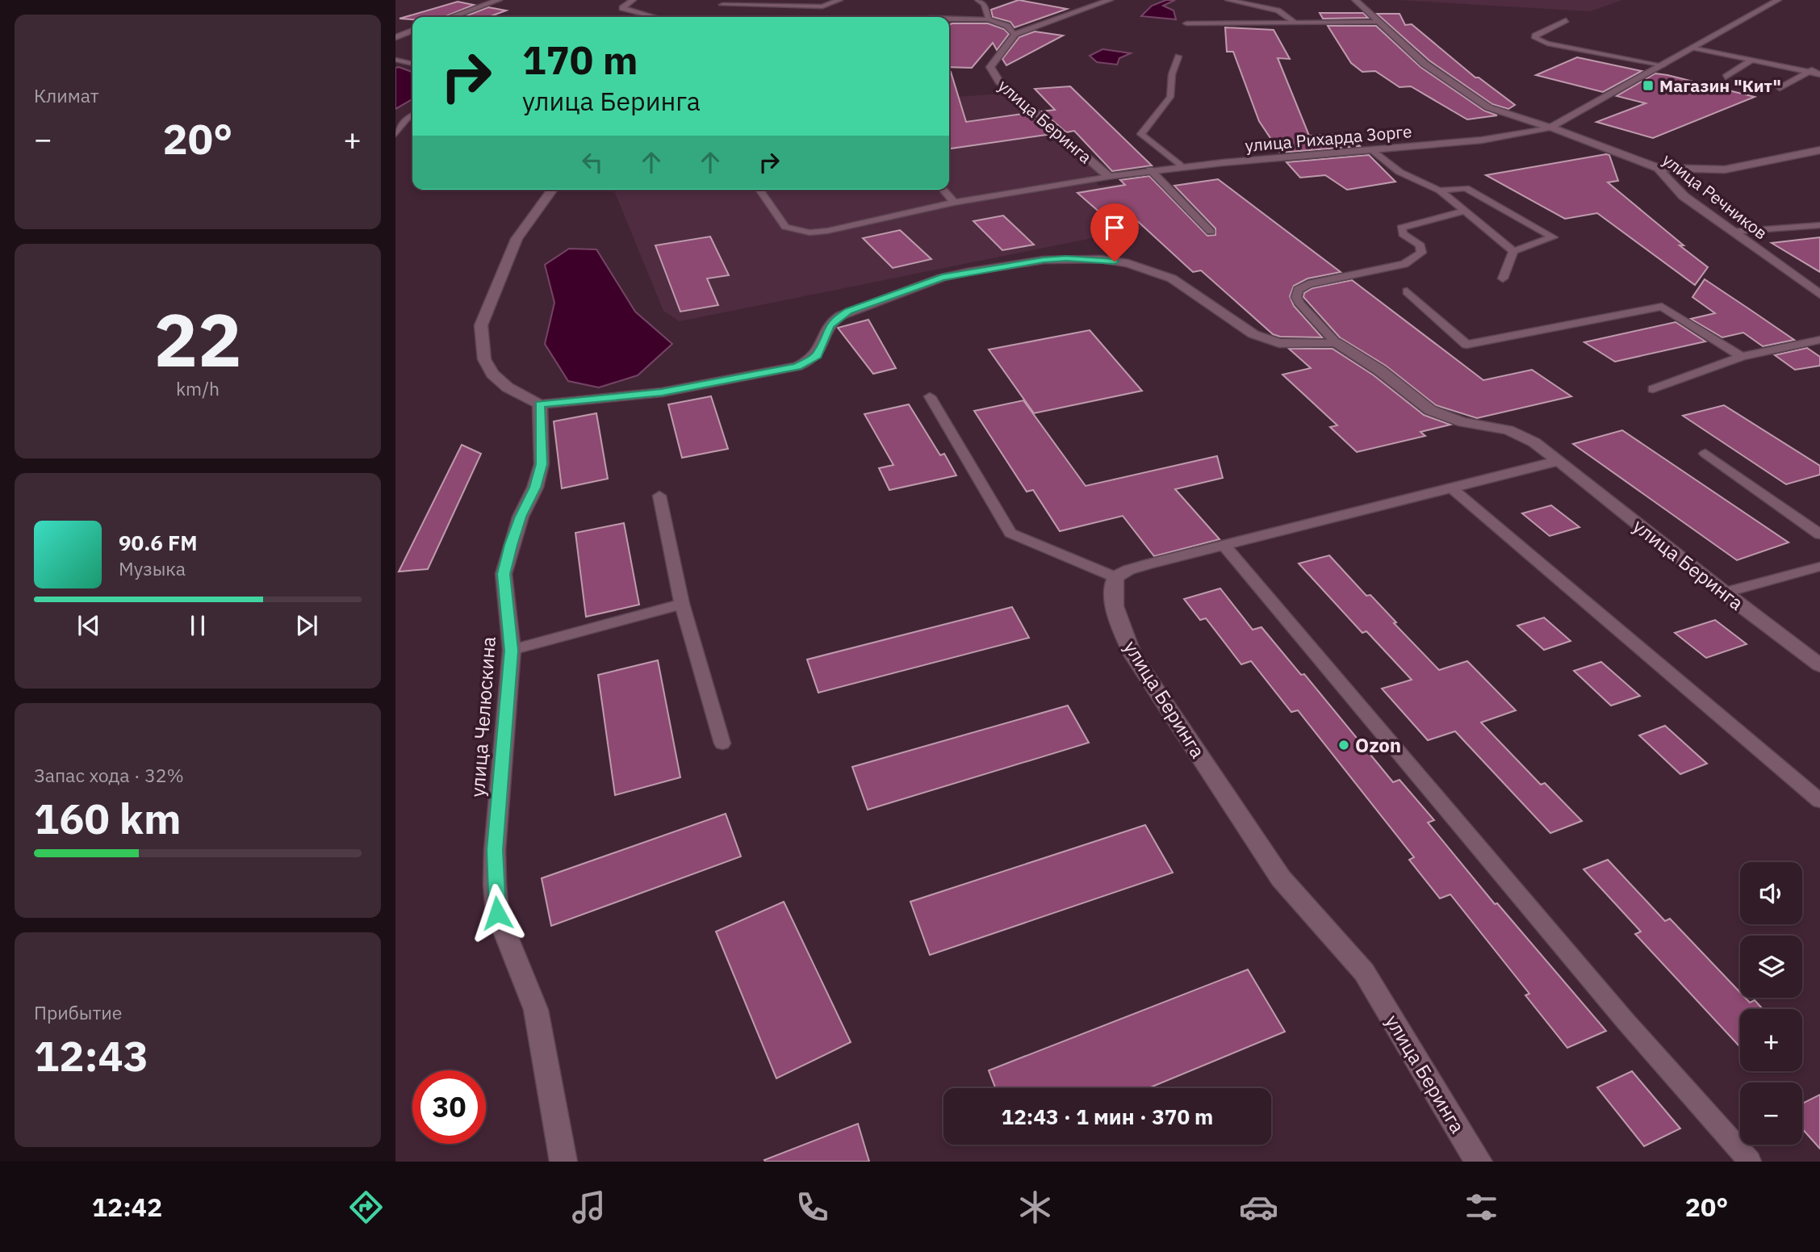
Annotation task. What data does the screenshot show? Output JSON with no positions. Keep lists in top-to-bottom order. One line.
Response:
{"streets":{"street":["улица Беринга","улица Рихарда Зорге","улица Речников","улица Челюскина"]},"crossings":[["улица Беринга","улица Рихарда Зорге"],["улица Рихарда Зорге","улица Речников"]],"places":{"transit":["Магазин \"Кит\""],"other":["Ozon"]},"page":{"tile":["Климат",["22","km/h"],["Запас хода · 32%","160 km"],["Прибытие","12:43"]],"turn":["170 m","улица Беринга"],"heat":["−","20°","+"],"song":["90.6 FM","Музыка"],"map_buttons":["+","−"],"limit":"30","trip":"12:43 · 1 мин · 370 m","tabs":["12:42","20°"]}}
